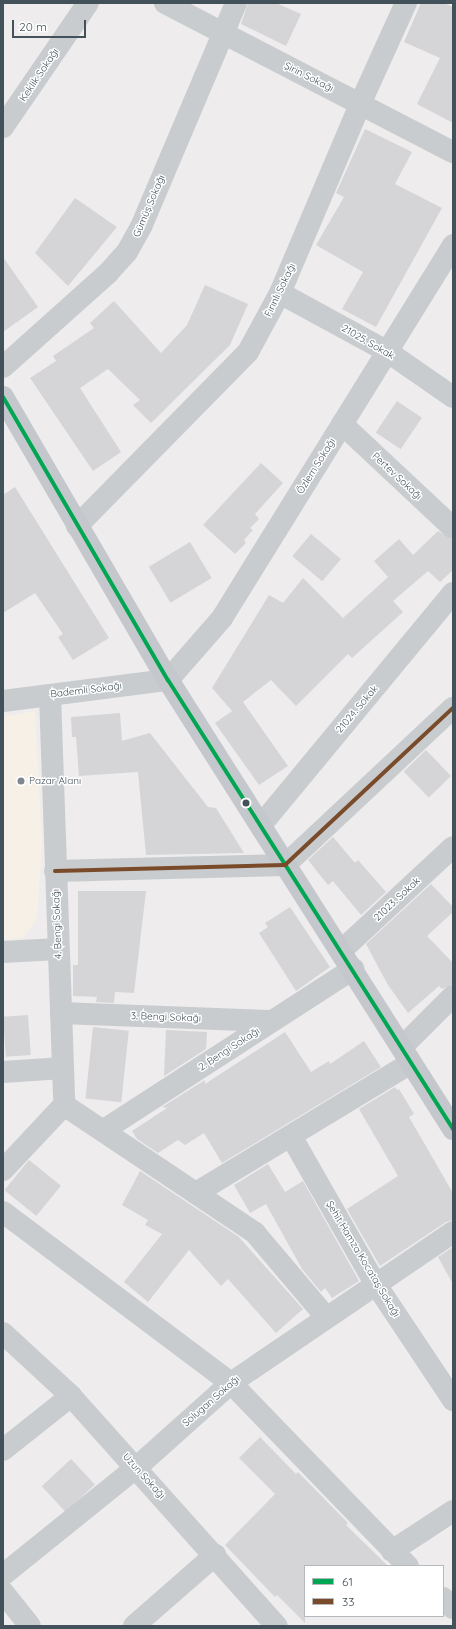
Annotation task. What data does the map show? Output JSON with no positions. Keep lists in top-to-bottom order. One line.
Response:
{"streets":{"street":["Keklik Sokağı","Şirin Sokağı","Gümüş Sokağı","Fırınlı Sokağı","21025. Sokak","Özlem Sokağı","Pertev Sokağı","Bademli Sokağı","21024. Sokak","21023. Sokak","4. Bengi Sokağı","3. Bengi Sokağı","2. Bengi Sokağı","Şehit Hamza Kocataş Sokağı","Solugan Sokağı","Uzun Sokağı"]},"crossings":[["Şirin Sokağı","Gümüş Sokağı"],["Şirin Sokağı","Fırınlı Sokağı"],["Fırınlı Sokağı","21025. Sokak"],["21025. Sokak","Özlem Sokağı"],["Özlem Sokağı","Pertev Sokağı"],["Özlem Sokağı","Bademli Sokağı"],["Bademli Sokağı","4. Bengi Sokağı"],["4. Bengi Sokağı","3. Bengi Sokağı"],["3. Bengi Sokağı","2. Bengi Sokağı"],["Şehit Hamza Kocataş Sokağı","Solugan Sokağı"],["Solugan Sokağı","Uzun Sokağı"]],"places":["Pazar Alanı"],"lines":["transit line 61","transit line 33"],"legend":["61","33"],"scale_bar":"20 m"}
